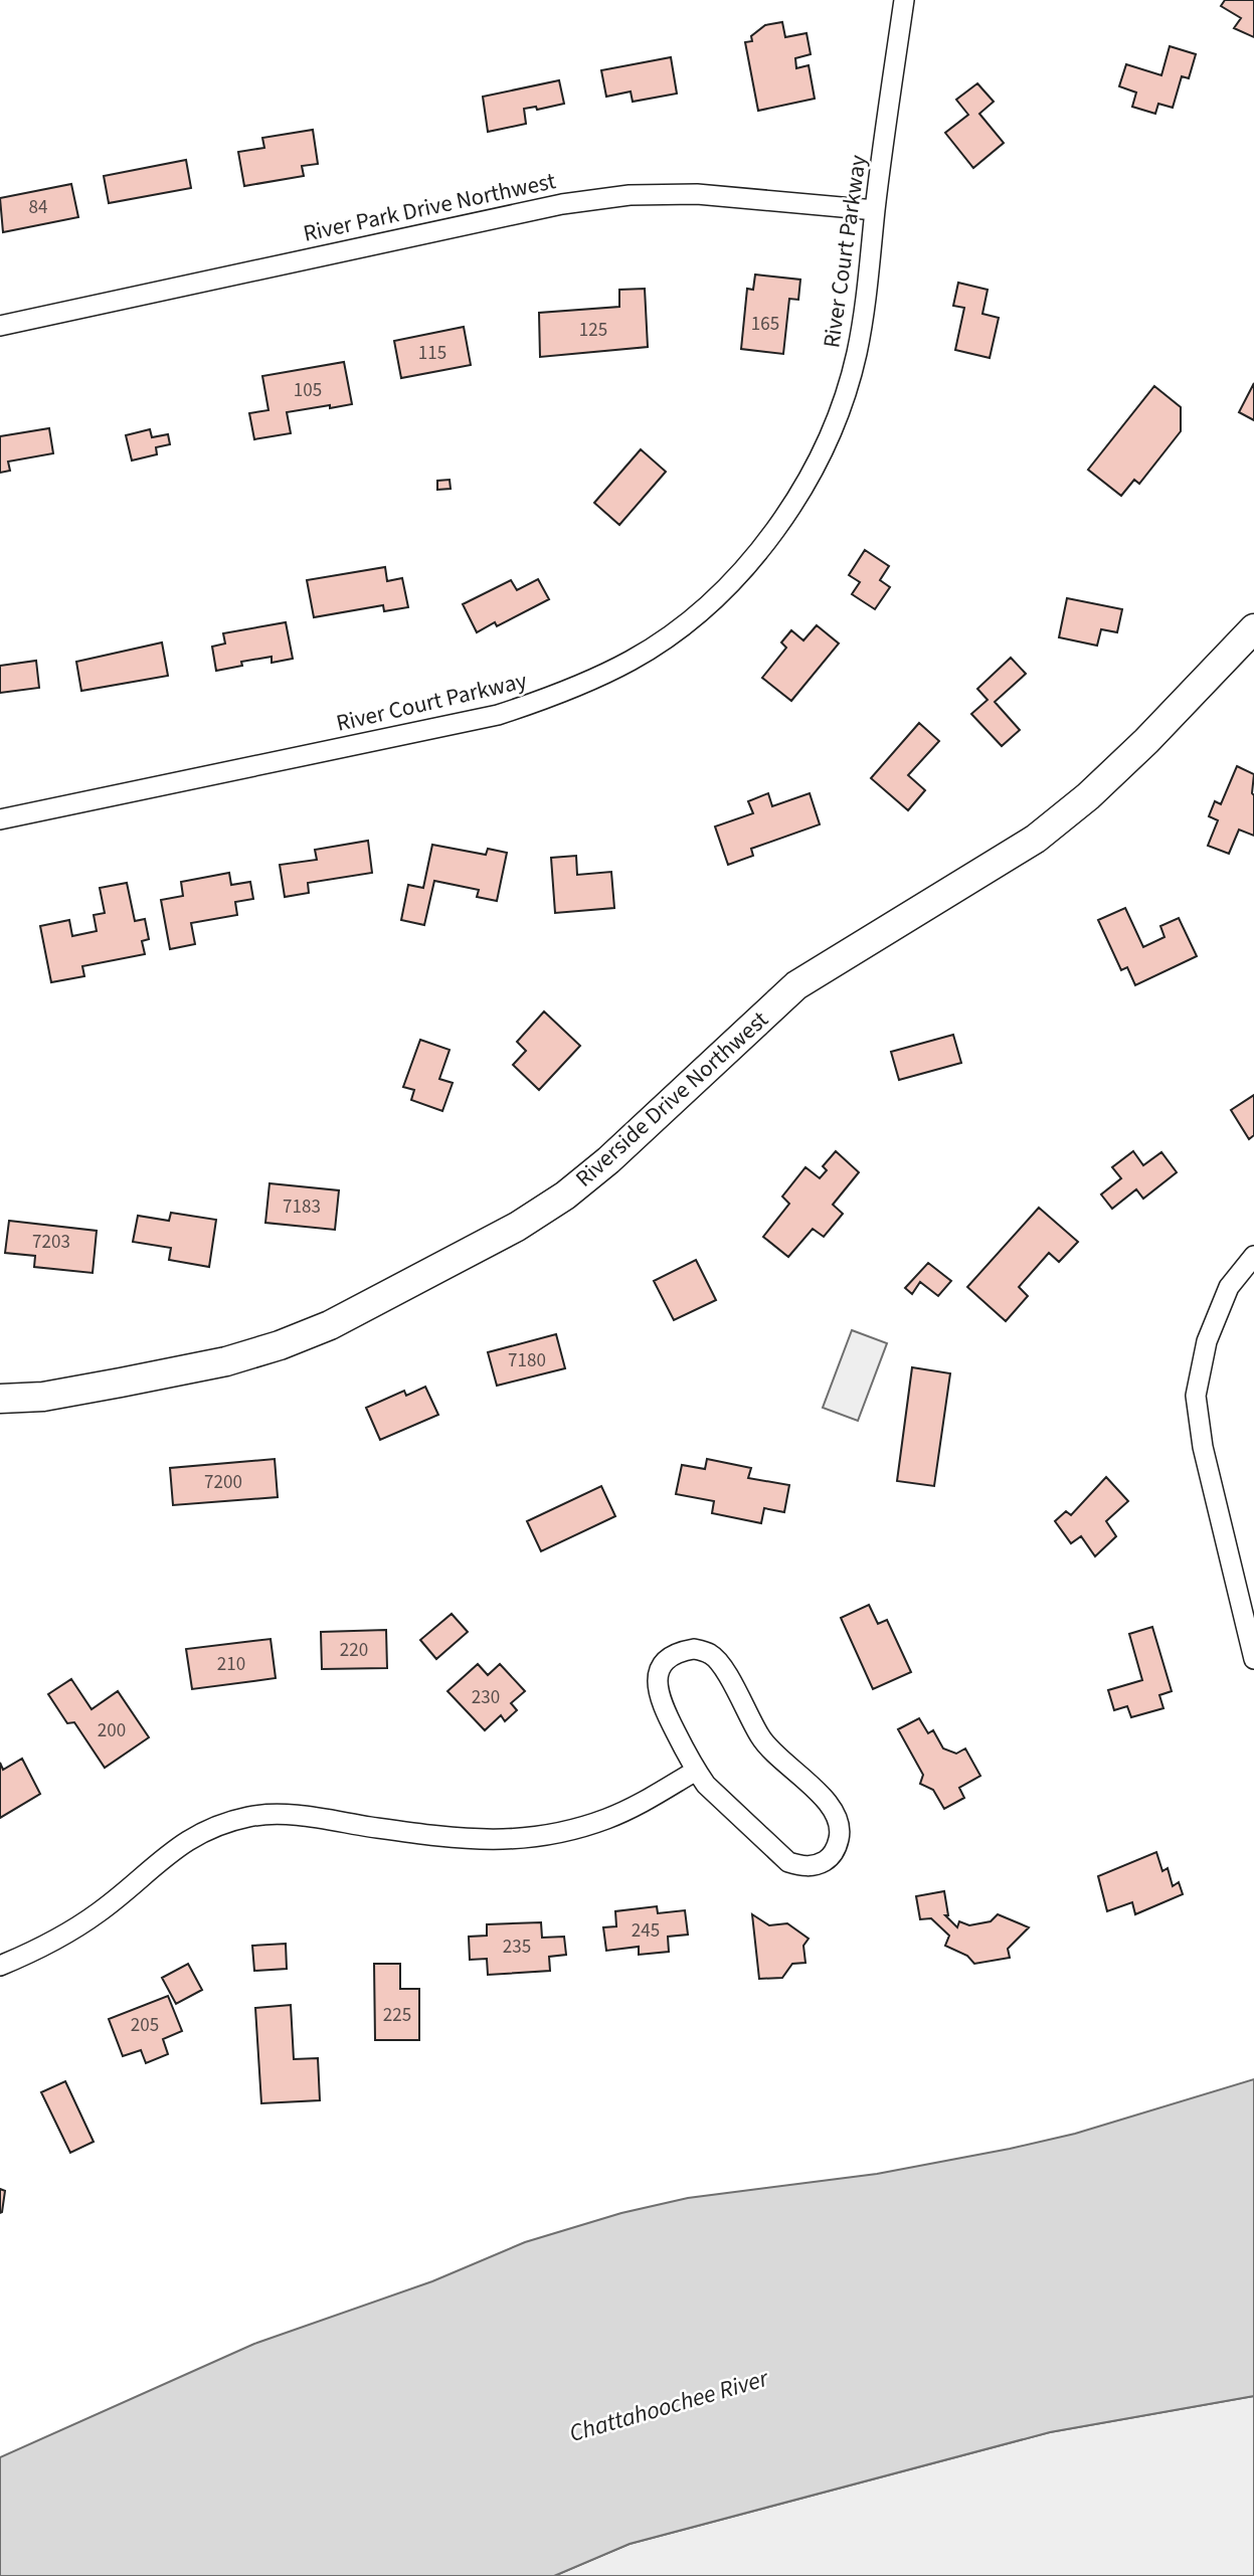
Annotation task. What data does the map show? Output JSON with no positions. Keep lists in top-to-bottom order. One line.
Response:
{"streets":{"street":["River Park Drive Northwest","River Court Parkway","Riverside Drive Northwest"]},"crossings":[["River Park Drive Northwest","River Court Parkway"]],"water":["Chattahoochee River"],"house_numbers":["84","165","125","115","105","7183","7203","7180","7200","220","210","230","200","245","235","225","205"]}
